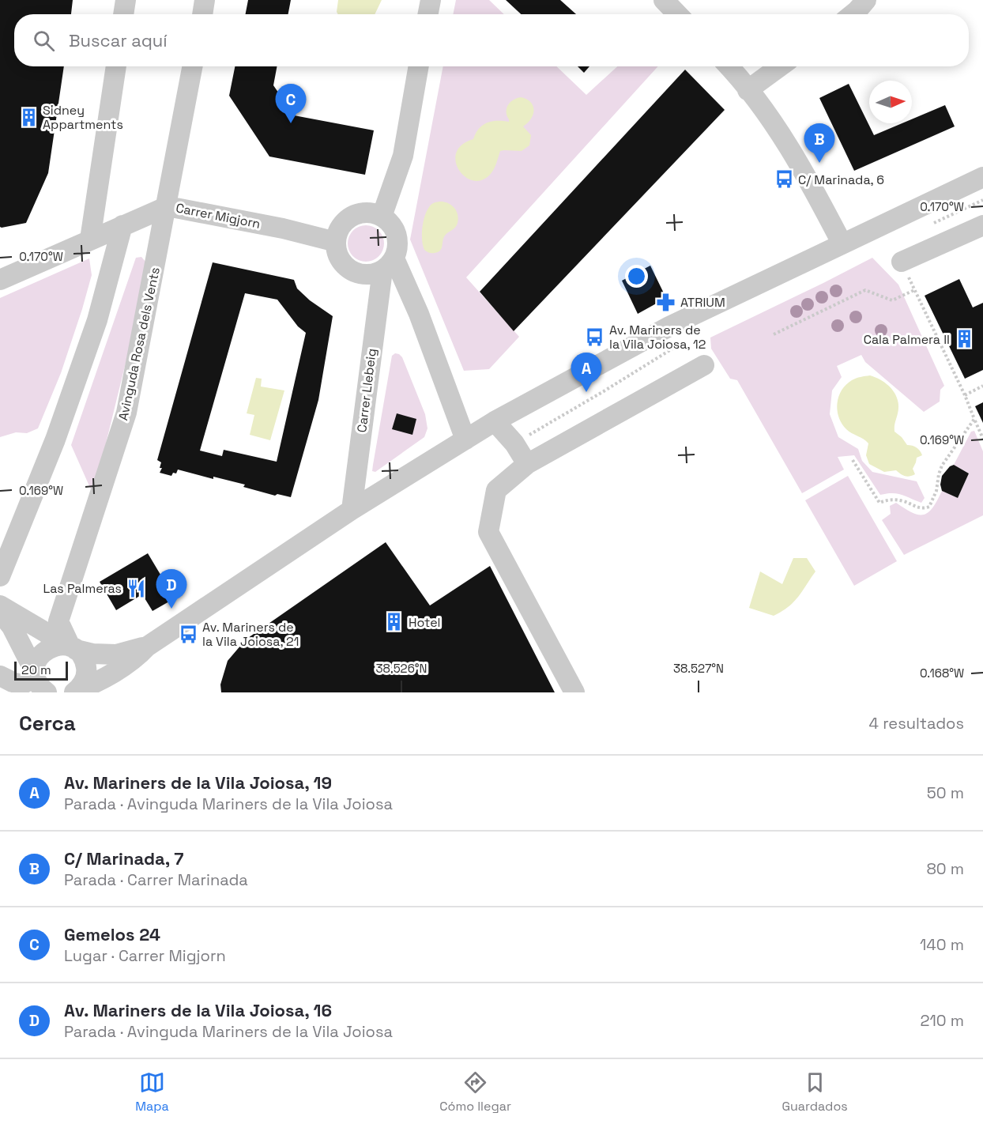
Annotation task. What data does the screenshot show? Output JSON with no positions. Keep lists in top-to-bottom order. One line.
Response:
{"streets":{"street":["Carrer Migjorn","Avinguda Rosa dels Vents","Carrer Llebeig"]},"crossings":[["Carrer Migjorn","Avinguda Rosa dels Vents"],["Carrer Migjorn","Carrer Llebeig"]],"places":{"building":["Sidney Appartments","Cala Palmera II","Hotel"],"bus stop":["C/ Marinada, 6","Av. Mariners de la Vila Joiosa, 12","Av. Mariners de la Vila Joiosa, 21"],"pharmacy":["ATRIUM"],"restaurant":["Las Palmeras"]},"scale_bar":"20 m","north":"right","page":{"search":"Buscar aquí","pins":["C","B","A","D"],"scale":"20 m","heading":["Cerca","4 resultados"],"list":[{"mark":"A","name":"Av. Mariners de la Vila Joiosa, 19","note":"Parada · Avinguda Mariners de la Vila Joiosa","value":"50 m"},{"mark":"B","name":"C/ Marinada, 7","note":"Parada · Carrer Marinada","value":"80 m"},{"mark":"C","name":"Gemelos 24","note":"Lugar · Carrer Migjorn","value":"140 m"},{"mark":"D","name":"Av. Mariners de la Vila Joiosa, 16","note":"Parada · Avinguda Mariners de la Vila Joiosa","value":"210 m"}],"nav":["Mapa","Cómo llegar","Guardados"]},"coordinates":["0.170°W","0.169°W","38.526°N","38.527°N","0.168°W"]}
